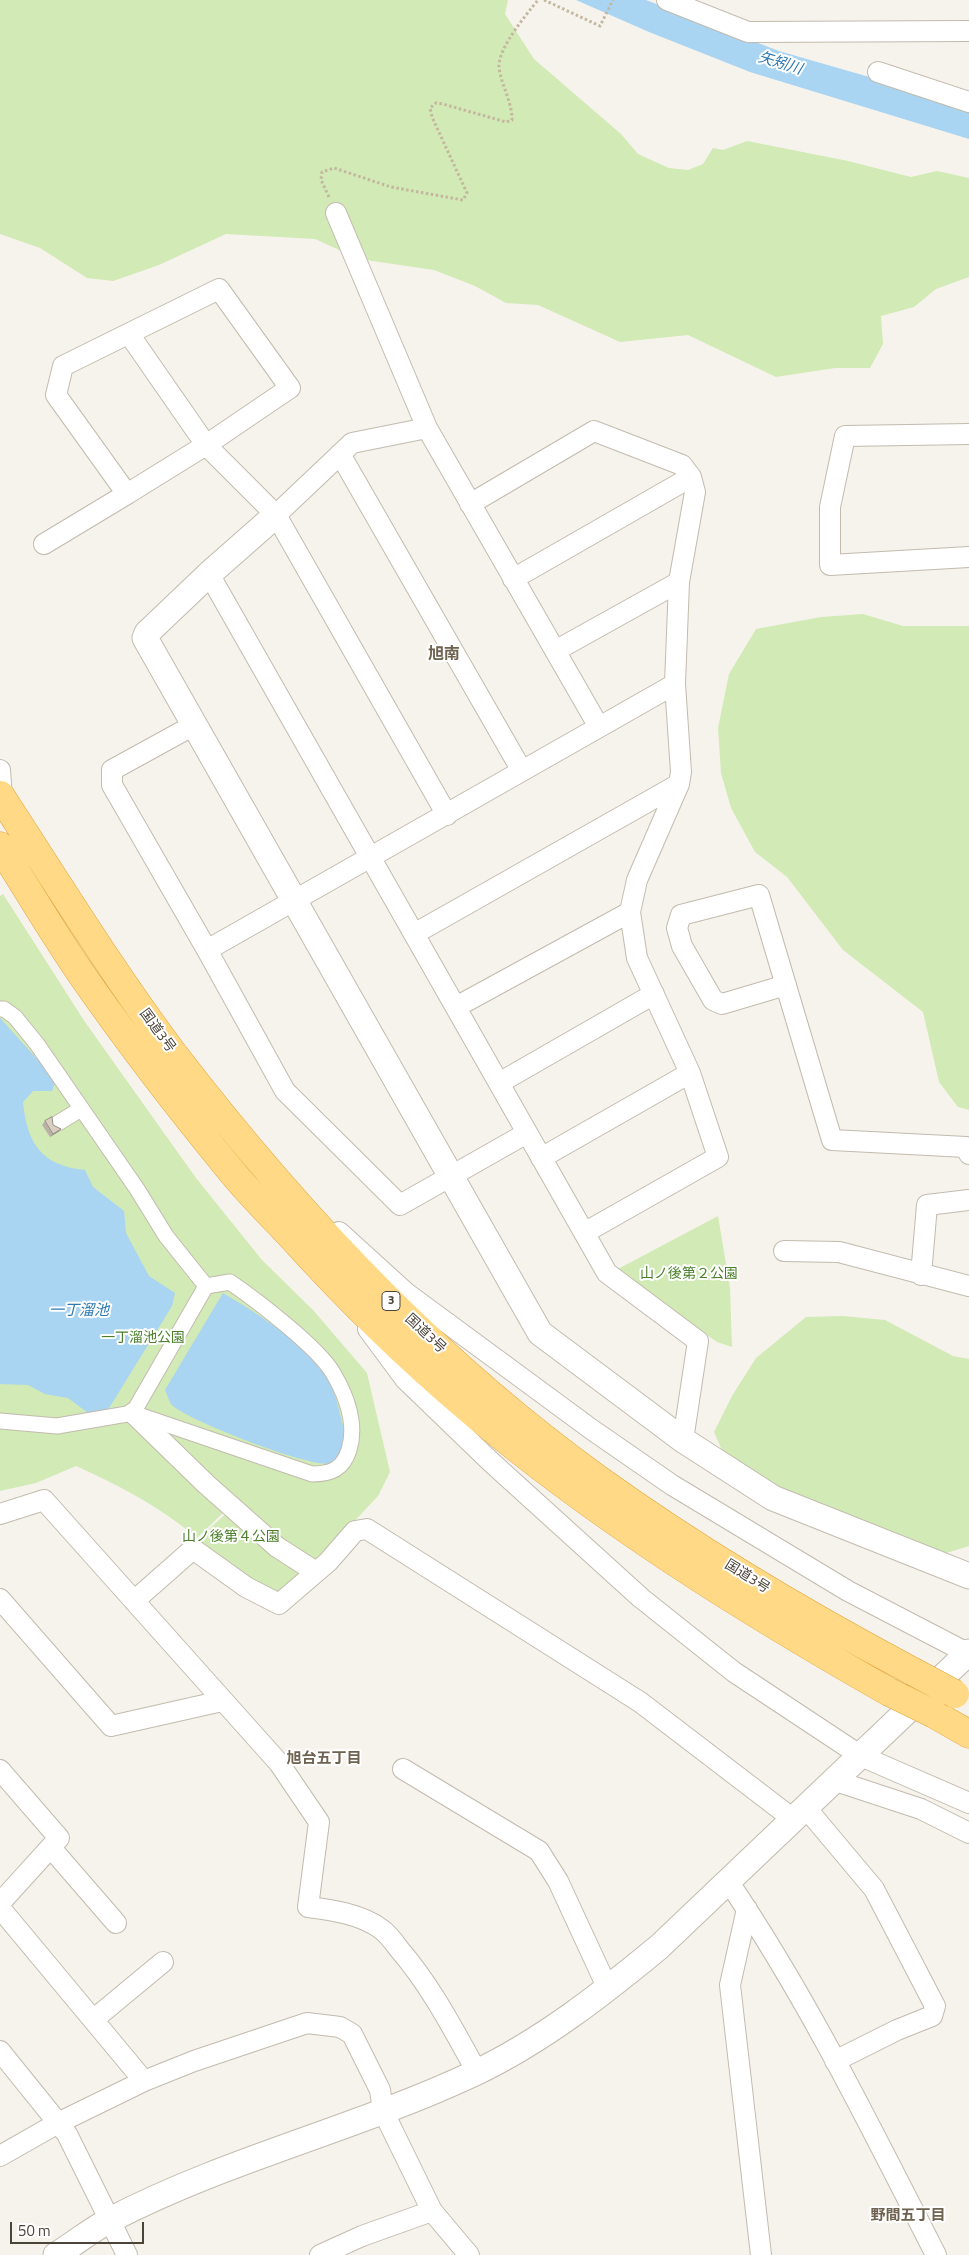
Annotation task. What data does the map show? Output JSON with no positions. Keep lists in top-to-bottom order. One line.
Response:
{"streets":{"highway":["国道3号","3"]},"districts":["旭南","旭台五丁目","野間五丁目"],"water":["矢矧川","一丁溜池"],"parks":["山ノ後第２公園","一丁溜池公園","山ノ後第４公園"],"scale_bar":"50 m"}
